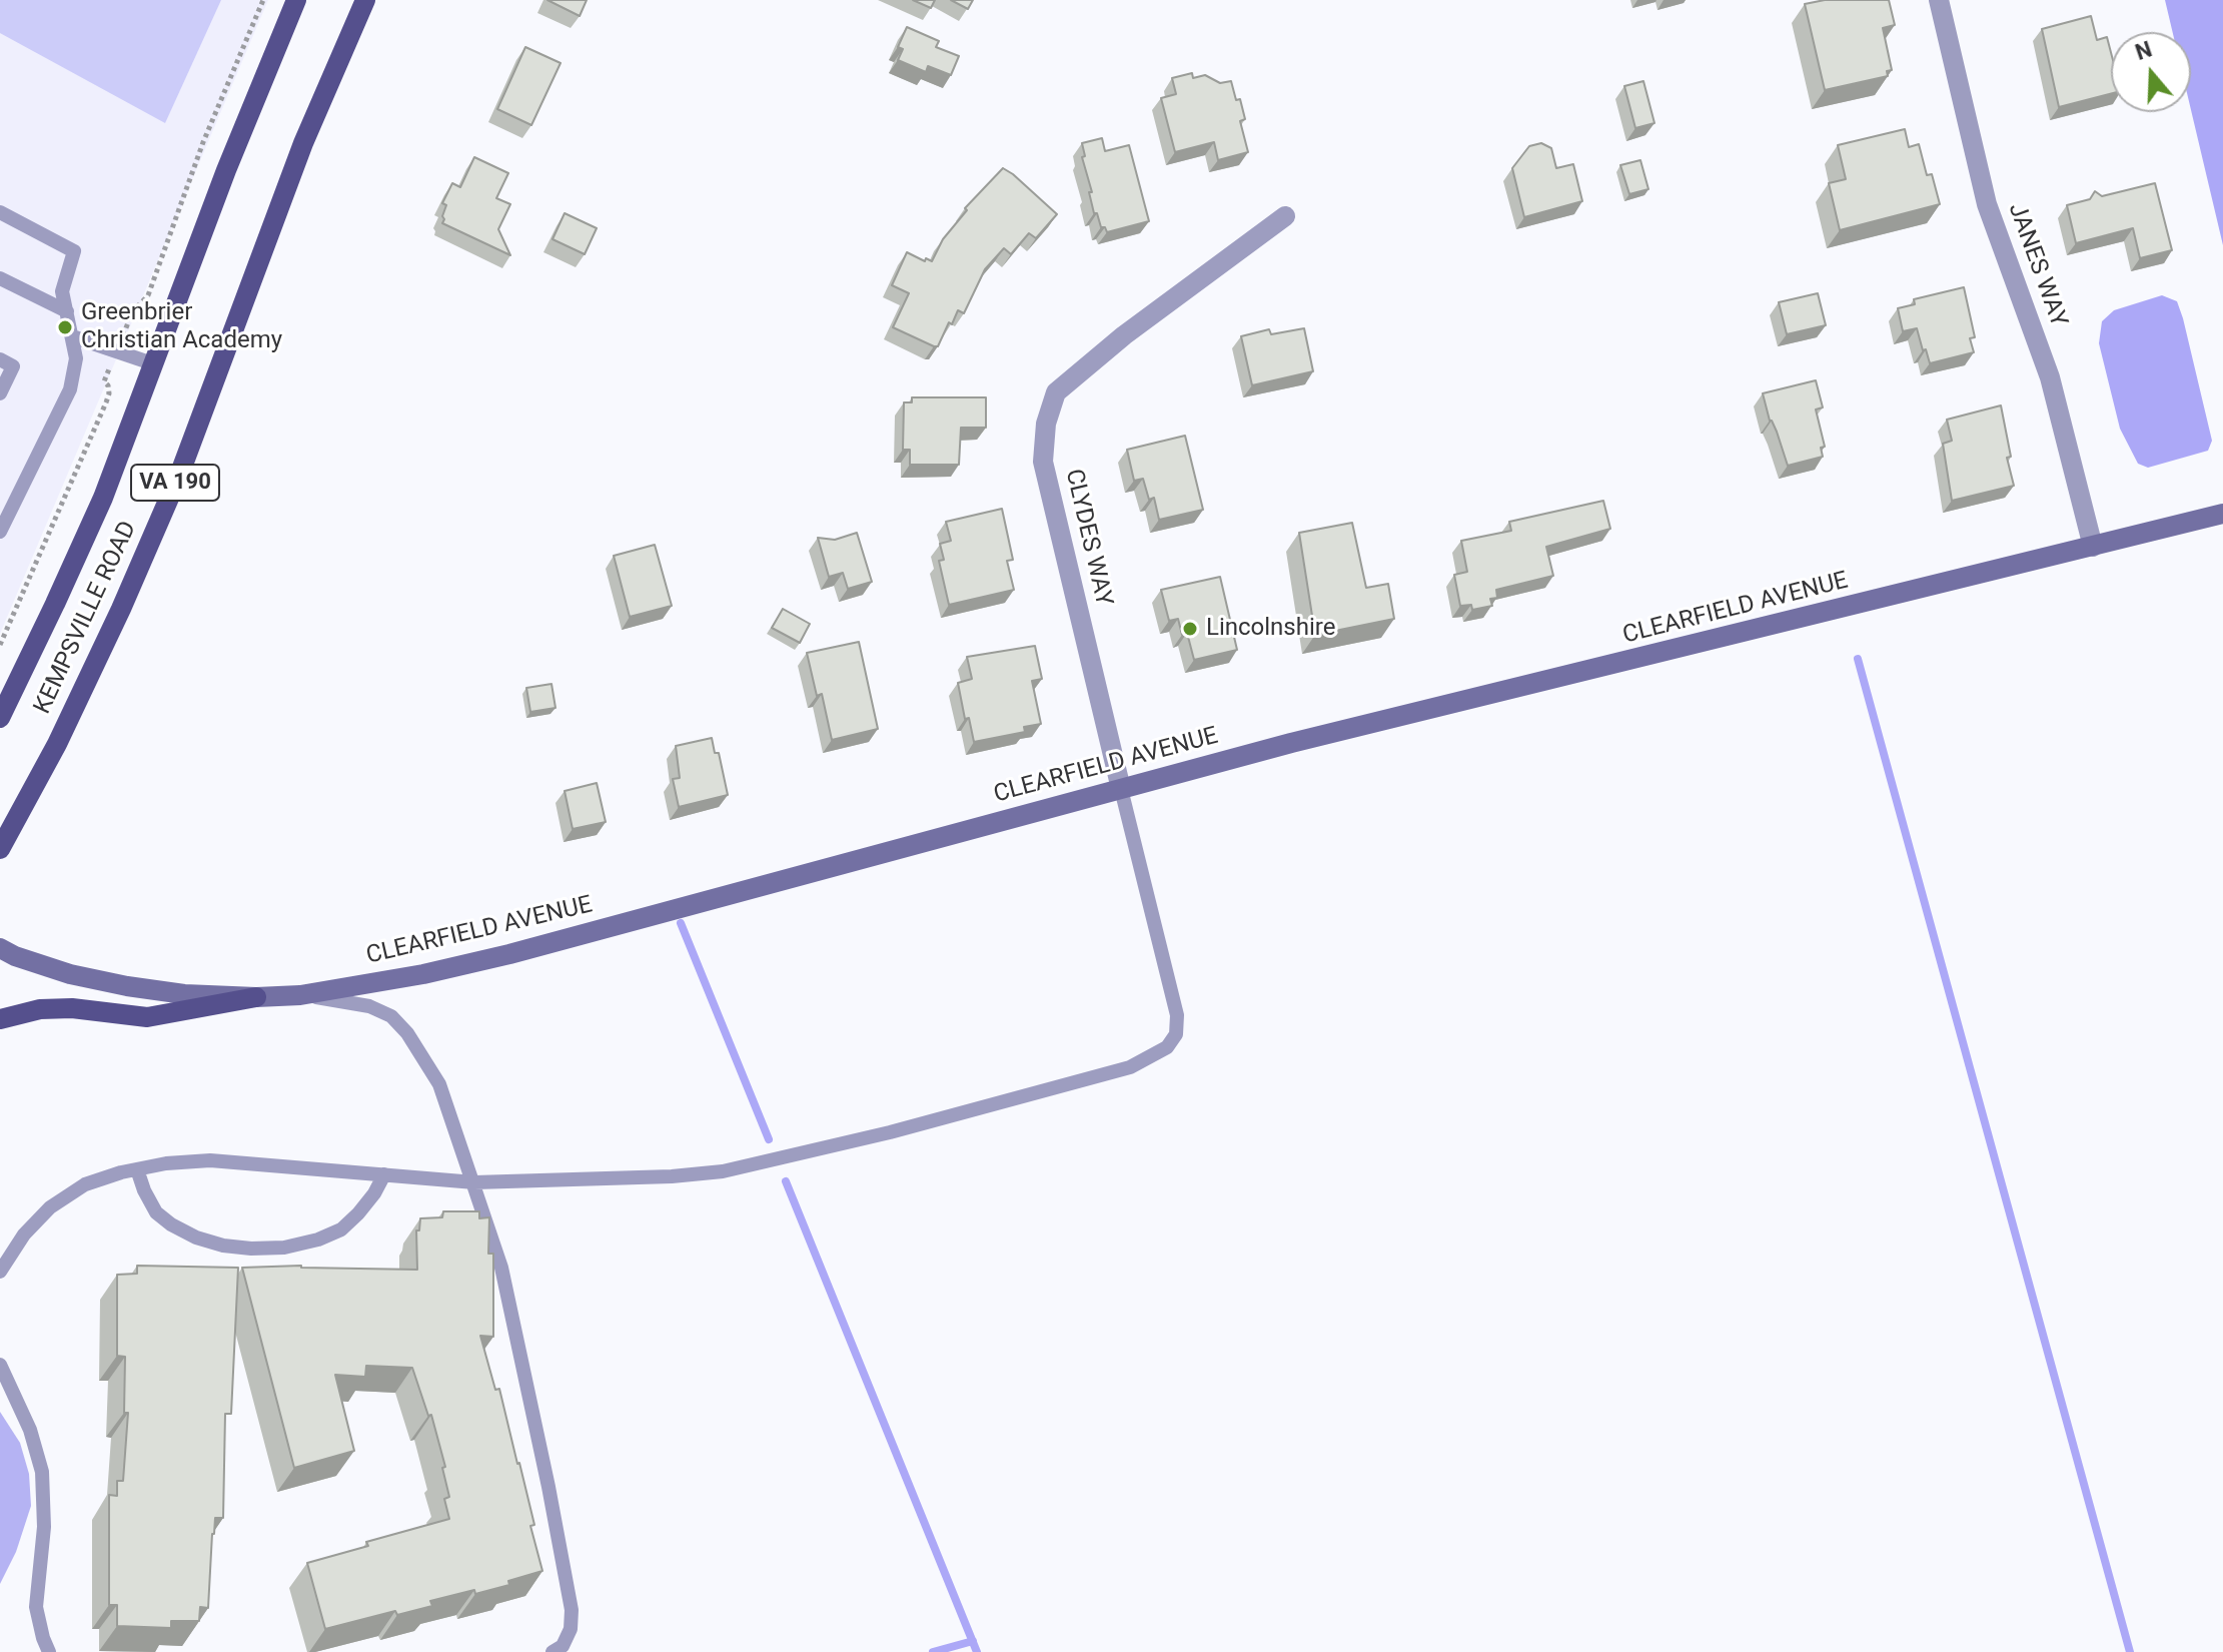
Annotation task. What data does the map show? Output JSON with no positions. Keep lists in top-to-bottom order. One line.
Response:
{"streets":{"main road":["VA 190","KEMPSVILLE ROAD"],"street":["JANES WAY","CLYDES WAY","CLEARFIELD AVENUE"]},"crossings":[["JANES WAY","CLEARFIELD AVENUE"],["CLYDES WAY","CLEARFIELD AVENUE"]],"places":["Greenbrier Christian Academy","Lincolnshire"],"north":"top"}
